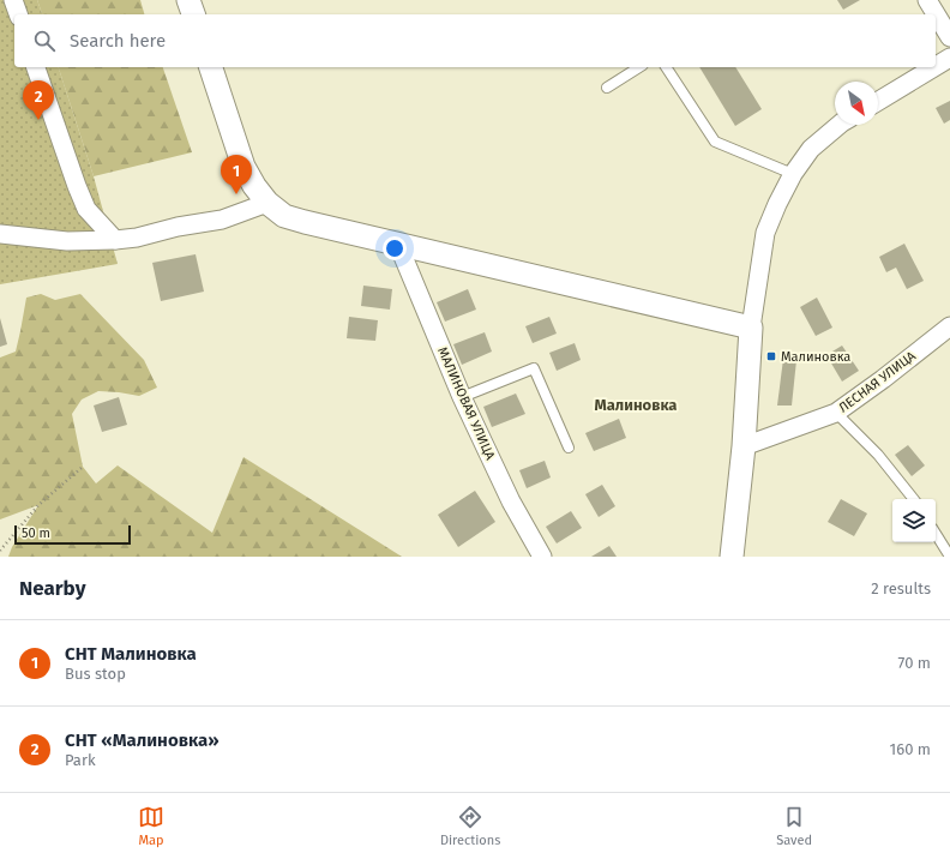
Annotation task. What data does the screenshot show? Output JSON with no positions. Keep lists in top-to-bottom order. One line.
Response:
{"streets":{"street":["ЛЕСНАЯ УЛИЦА","МАЛИНОВАЯ УЛИЦА"]},"districts":["Малиновка"],"places":{"transit":["Малиновка"]},"scale_bar":"50 m","north":"bottom right","page":{"search":"Search here","pins":["2","1"],"scale":"50 m","heading":["Nearby","2 results"],"list":[{"mark":"1","name":"СНТ Малиновка","note":"Bus stop","value":"70 m"},{"mark":"2","name":"СНТ «Малиновка»","note":"Park","value":"160 m"}],"nav":["Map","Directions","Saved"]}}
